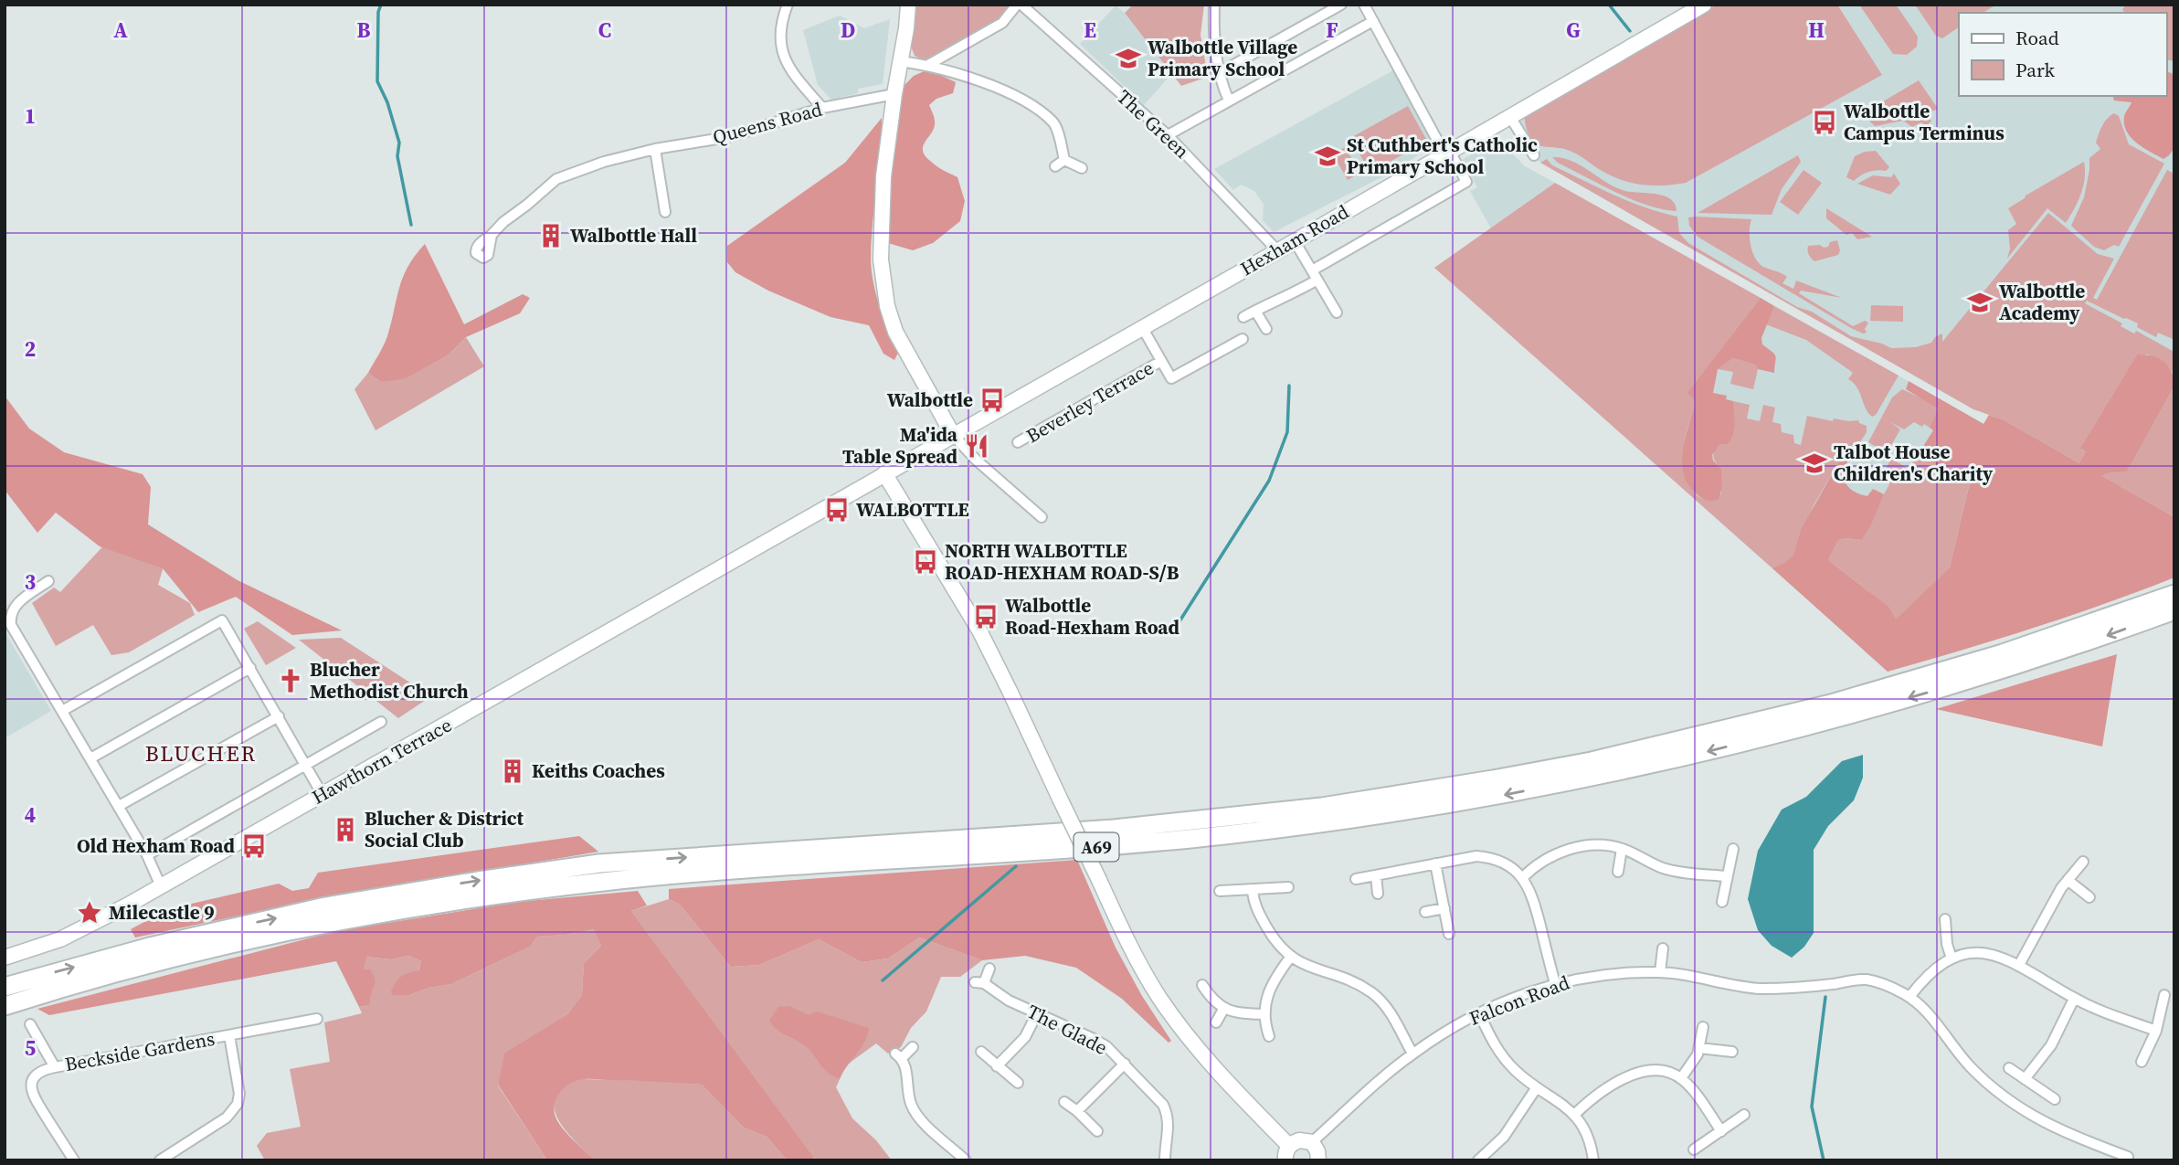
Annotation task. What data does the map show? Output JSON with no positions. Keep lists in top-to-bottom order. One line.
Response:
{"streets":{"highway":["A69"],"main road":["Hexham Road","Hawthorn Terrace"],"street":["Queens Road","The Green","Beverley Terrace","Falcon Road","The Glade","Beckside Gardens"]},"crossings":[["The Green","Hexham Road"],["Hexham Road","Hawthorn Terrace"]],"districts":["BLUCHER"],"places":{"school or university":["Walbottle Village Primary School","St Cuthbert's Catholic Primary School","Walbottle Academy","Talbot House Children's Charity"],"bus stop":["Walbottle Campus Terminus","Walbottle","WALBOTTLE","NORTH WALBOTTLE ROAD-HEXHAM ROAD-S/B","Walbottle Road-Hexham Road","Old Hexham Road"],"building":["Walbottle Hall","Keiths Coaches","Blucher & District Social Club"],"restaurant":["Ma'ida Table Spread"],"church":["Blucher Methodist Church"],"place":["Milecastle 9"]},"legend":["Road","Park"],"grid":{"columns":["A","B","C","D","E","F","G","H"],"rows":["1","2","3","4","5"]}}
